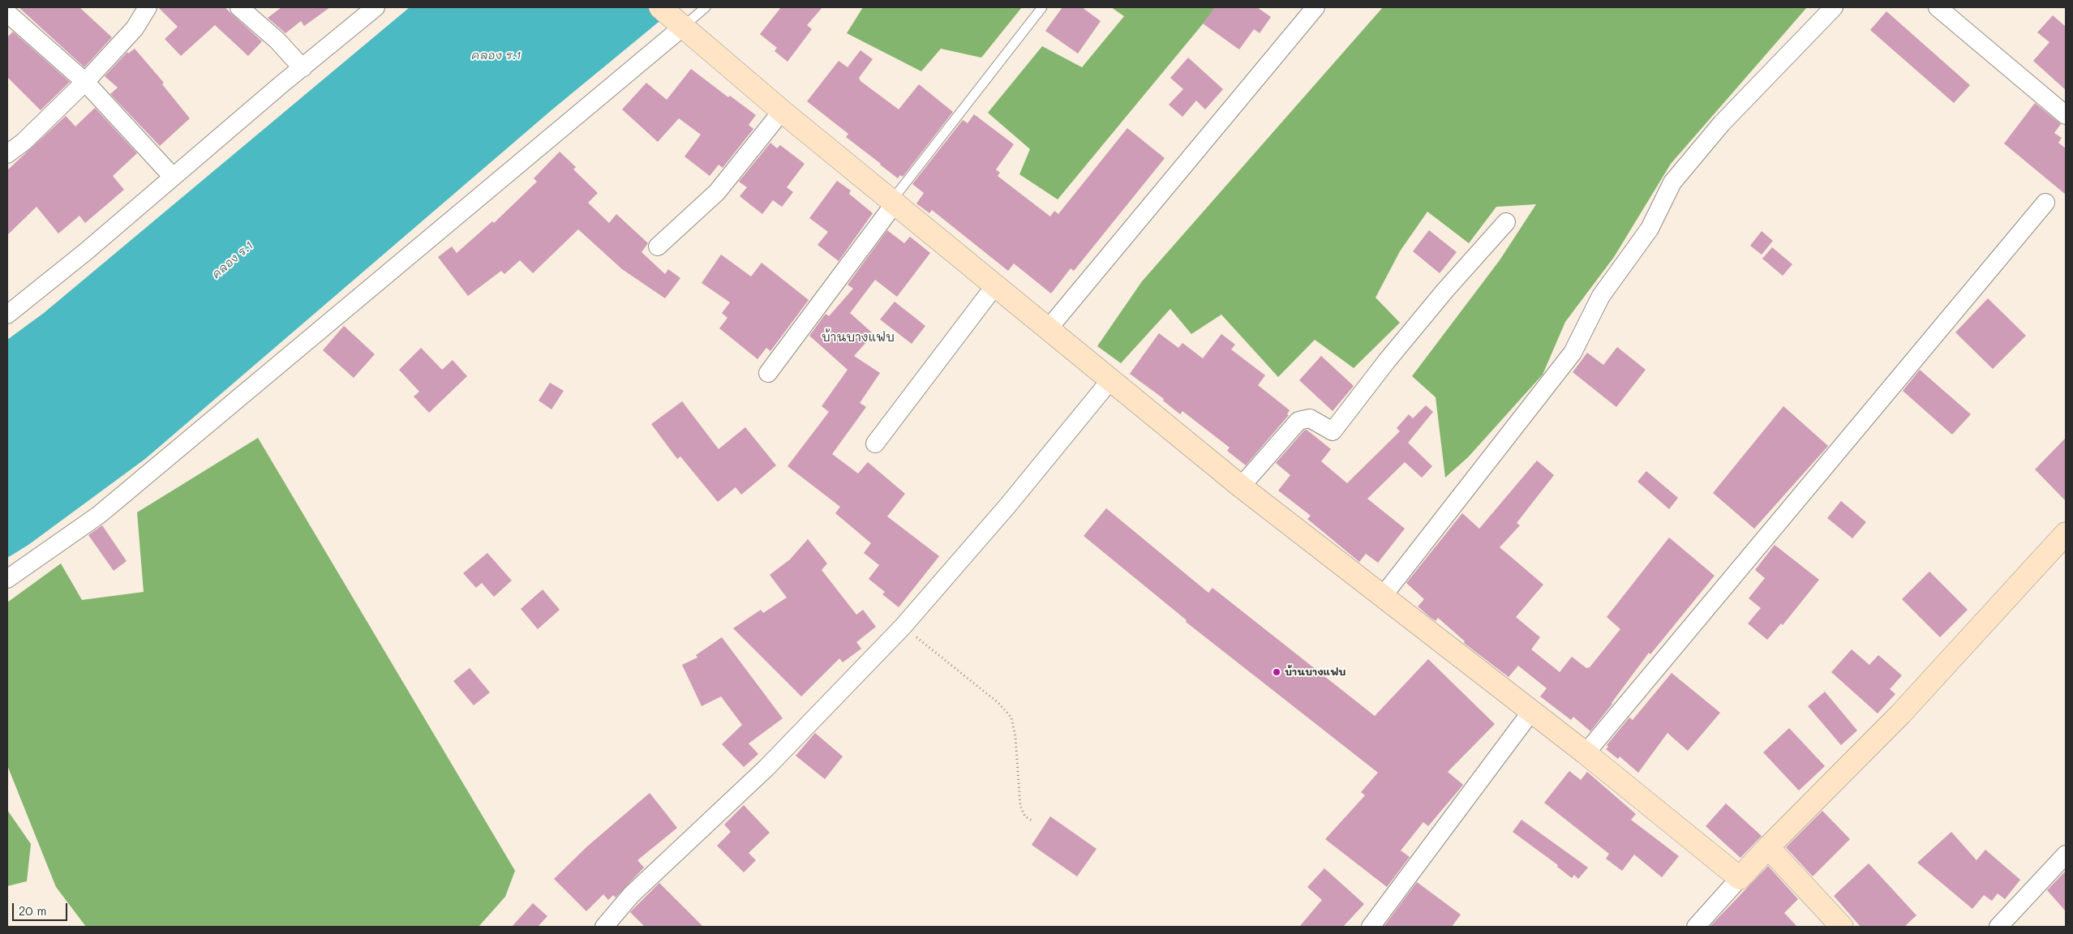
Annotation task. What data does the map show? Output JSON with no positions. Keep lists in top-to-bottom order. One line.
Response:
{"districts":["บ้านบางแฟบ"],"water":["คลอง ร.1"],"places":["บ้านบางแฟบ"],"scale_bar":"20 m"}
